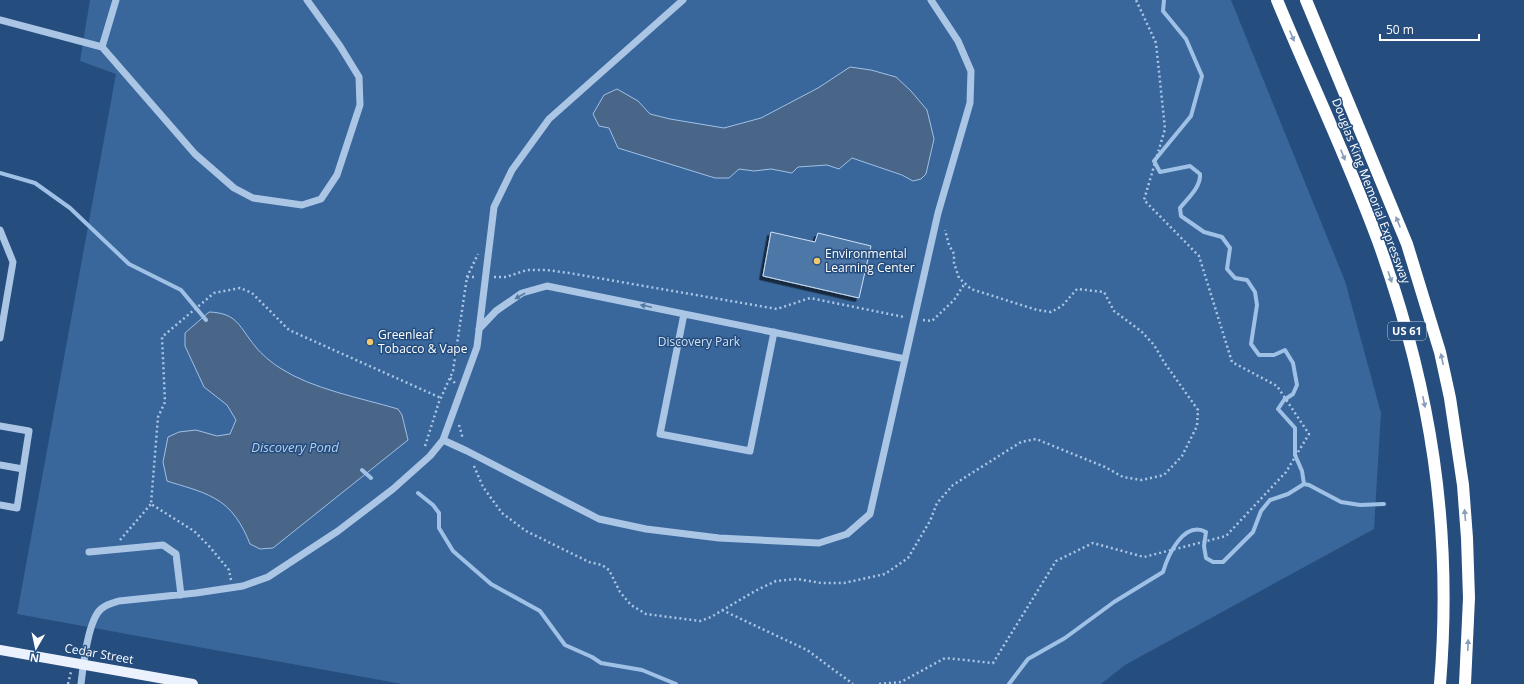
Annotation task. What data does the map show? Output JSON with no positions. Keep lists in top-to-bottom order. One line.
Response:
{"streets":{"highway":["Douglas King Memorial Expressway","US 61"],"main road":["Cedar Street"]},"water":["Discovery Pond"],"parks":["Discovery Park"],"places":["Environmental Learning Center","Greenleaf Tobacco & Vape"],"scale_bar":"50 m","north":"bottom"}
